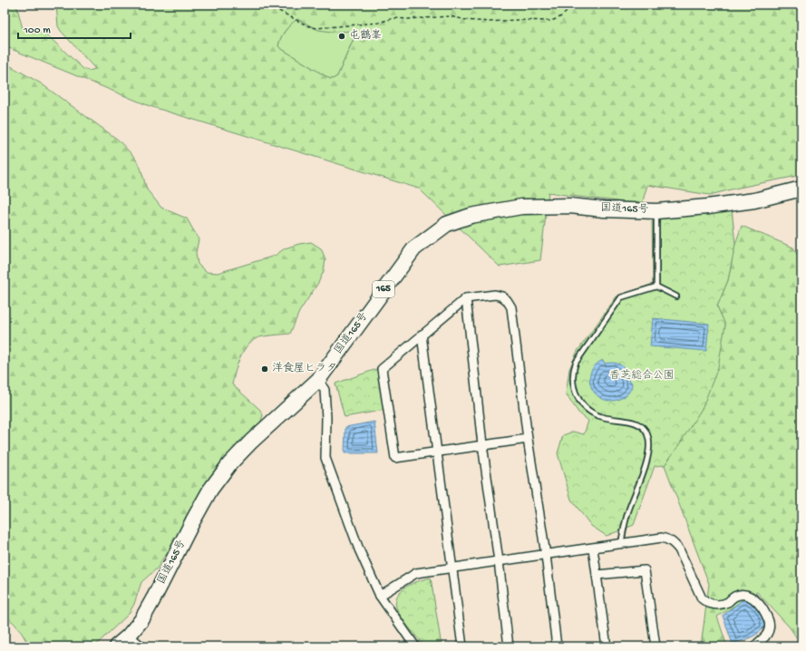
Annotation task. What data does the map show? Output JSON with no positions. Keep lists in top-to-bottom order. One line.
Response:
{"streets":{"highway":["国道165号","165"]},"parks":["香芝総合公園"],"places":["屯鶴峯","洋食屋ヒラタ"],"scale_bar":"100 m"}
